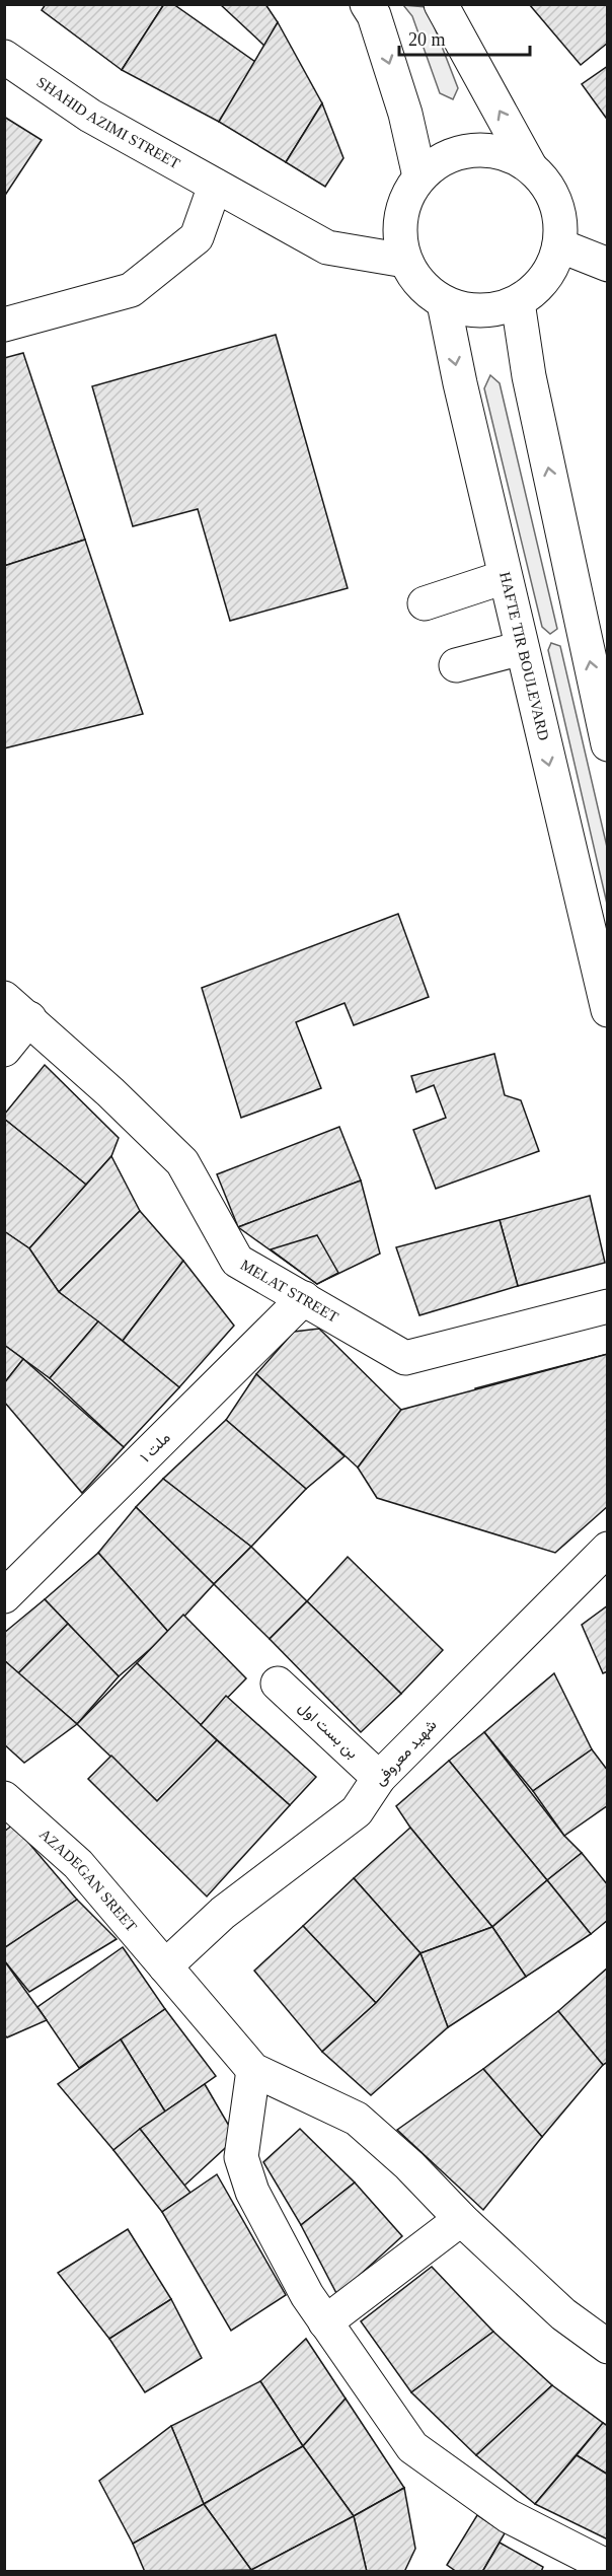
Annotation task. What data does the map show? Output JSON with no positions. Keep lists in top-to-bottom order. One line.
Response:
{"streets":{"street":["SHAHID AZIMI STREET","HAFTE TIR BOULEVARD","MELAT STREET","ملت ۱","بن بست اول","شهید معروفی","AZADEGAN SREET"]},"crossings":[["SHAHID AZIMI STREET","HAFTE TIR BOULEVARD"],["MELAT STREET","ملت ۱"],["بن بست اول","شهید معروفی"],["شهید معروفی","AZADEGAN SREET"]],"scale_bar":"20 m"}
